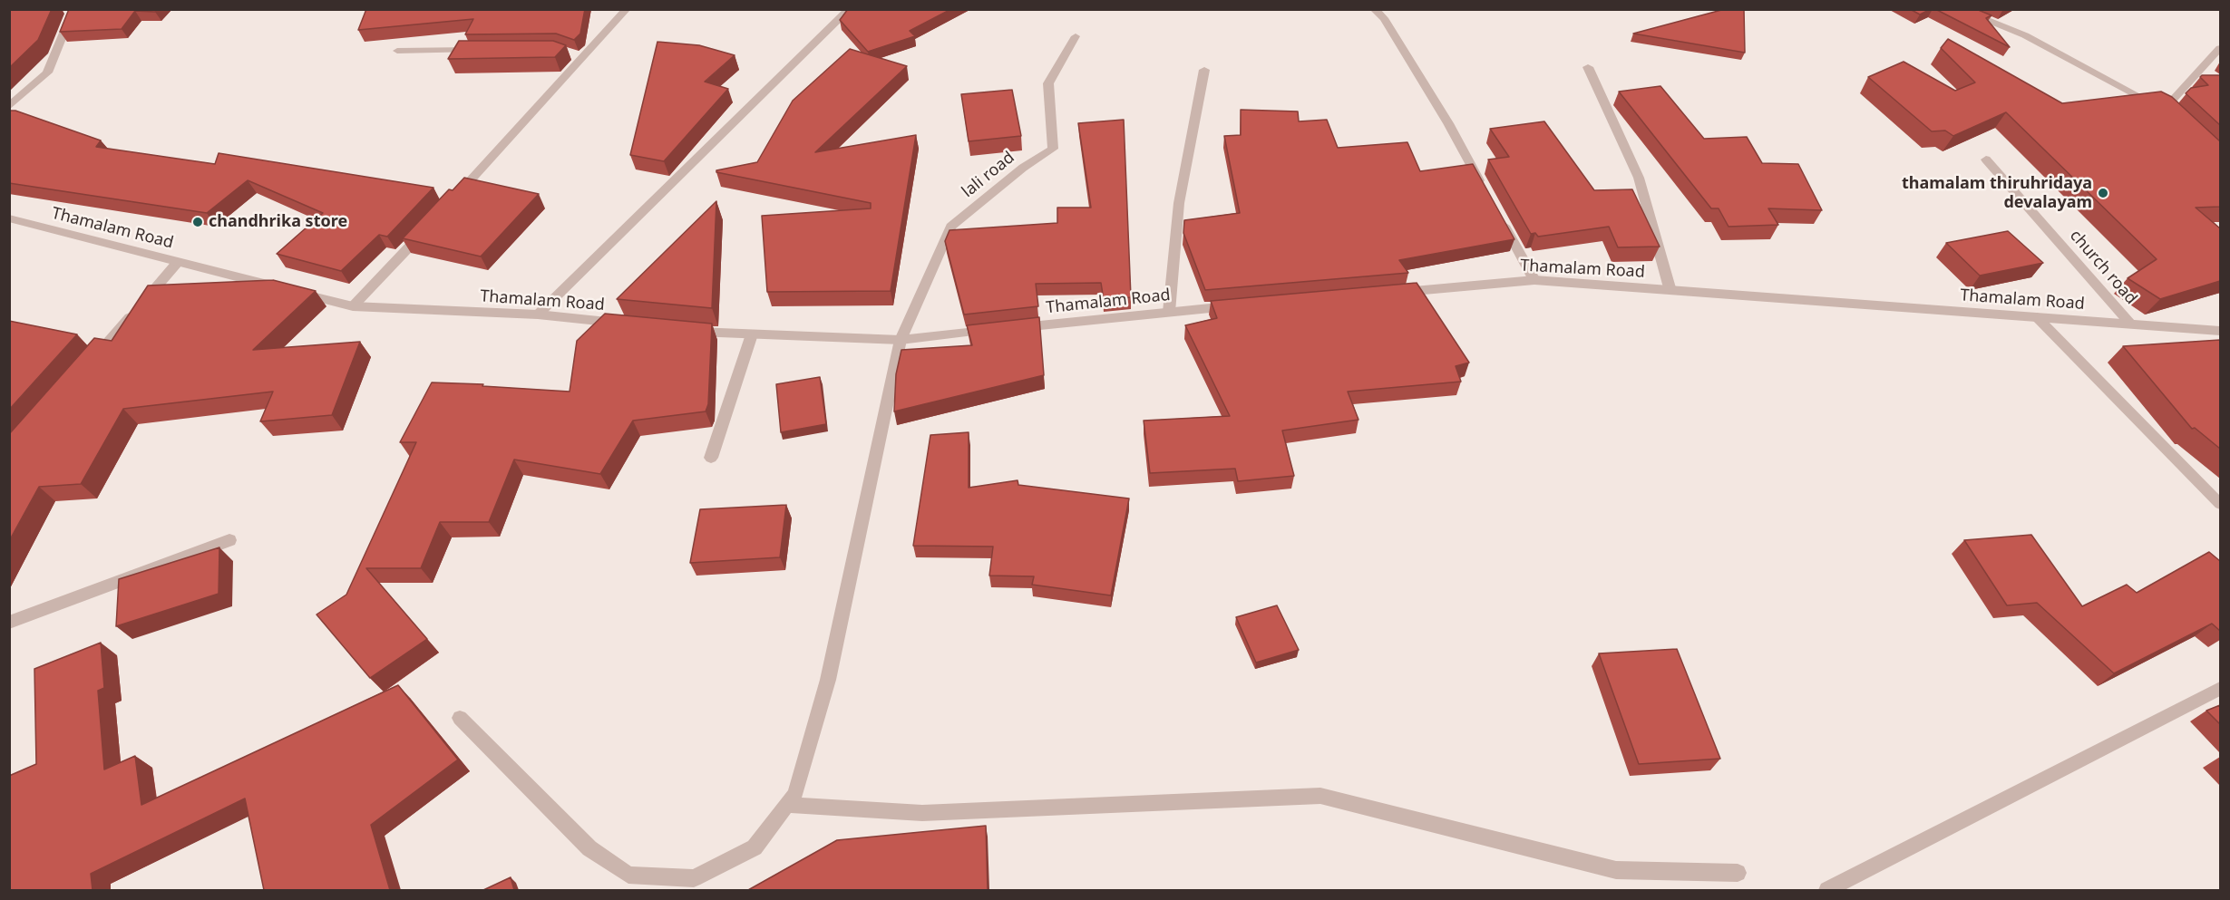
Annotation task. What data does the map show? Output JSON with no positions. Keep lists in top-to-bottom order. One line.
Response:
{"streets":{"street":["lali road","Thamalam Road","church road"]},"crossings":[["lali road","Thamalam Road"],["Thamalam Road","church road"]],"places":["thamalam thiruhridaya devalayam","chandhrika store"]}
